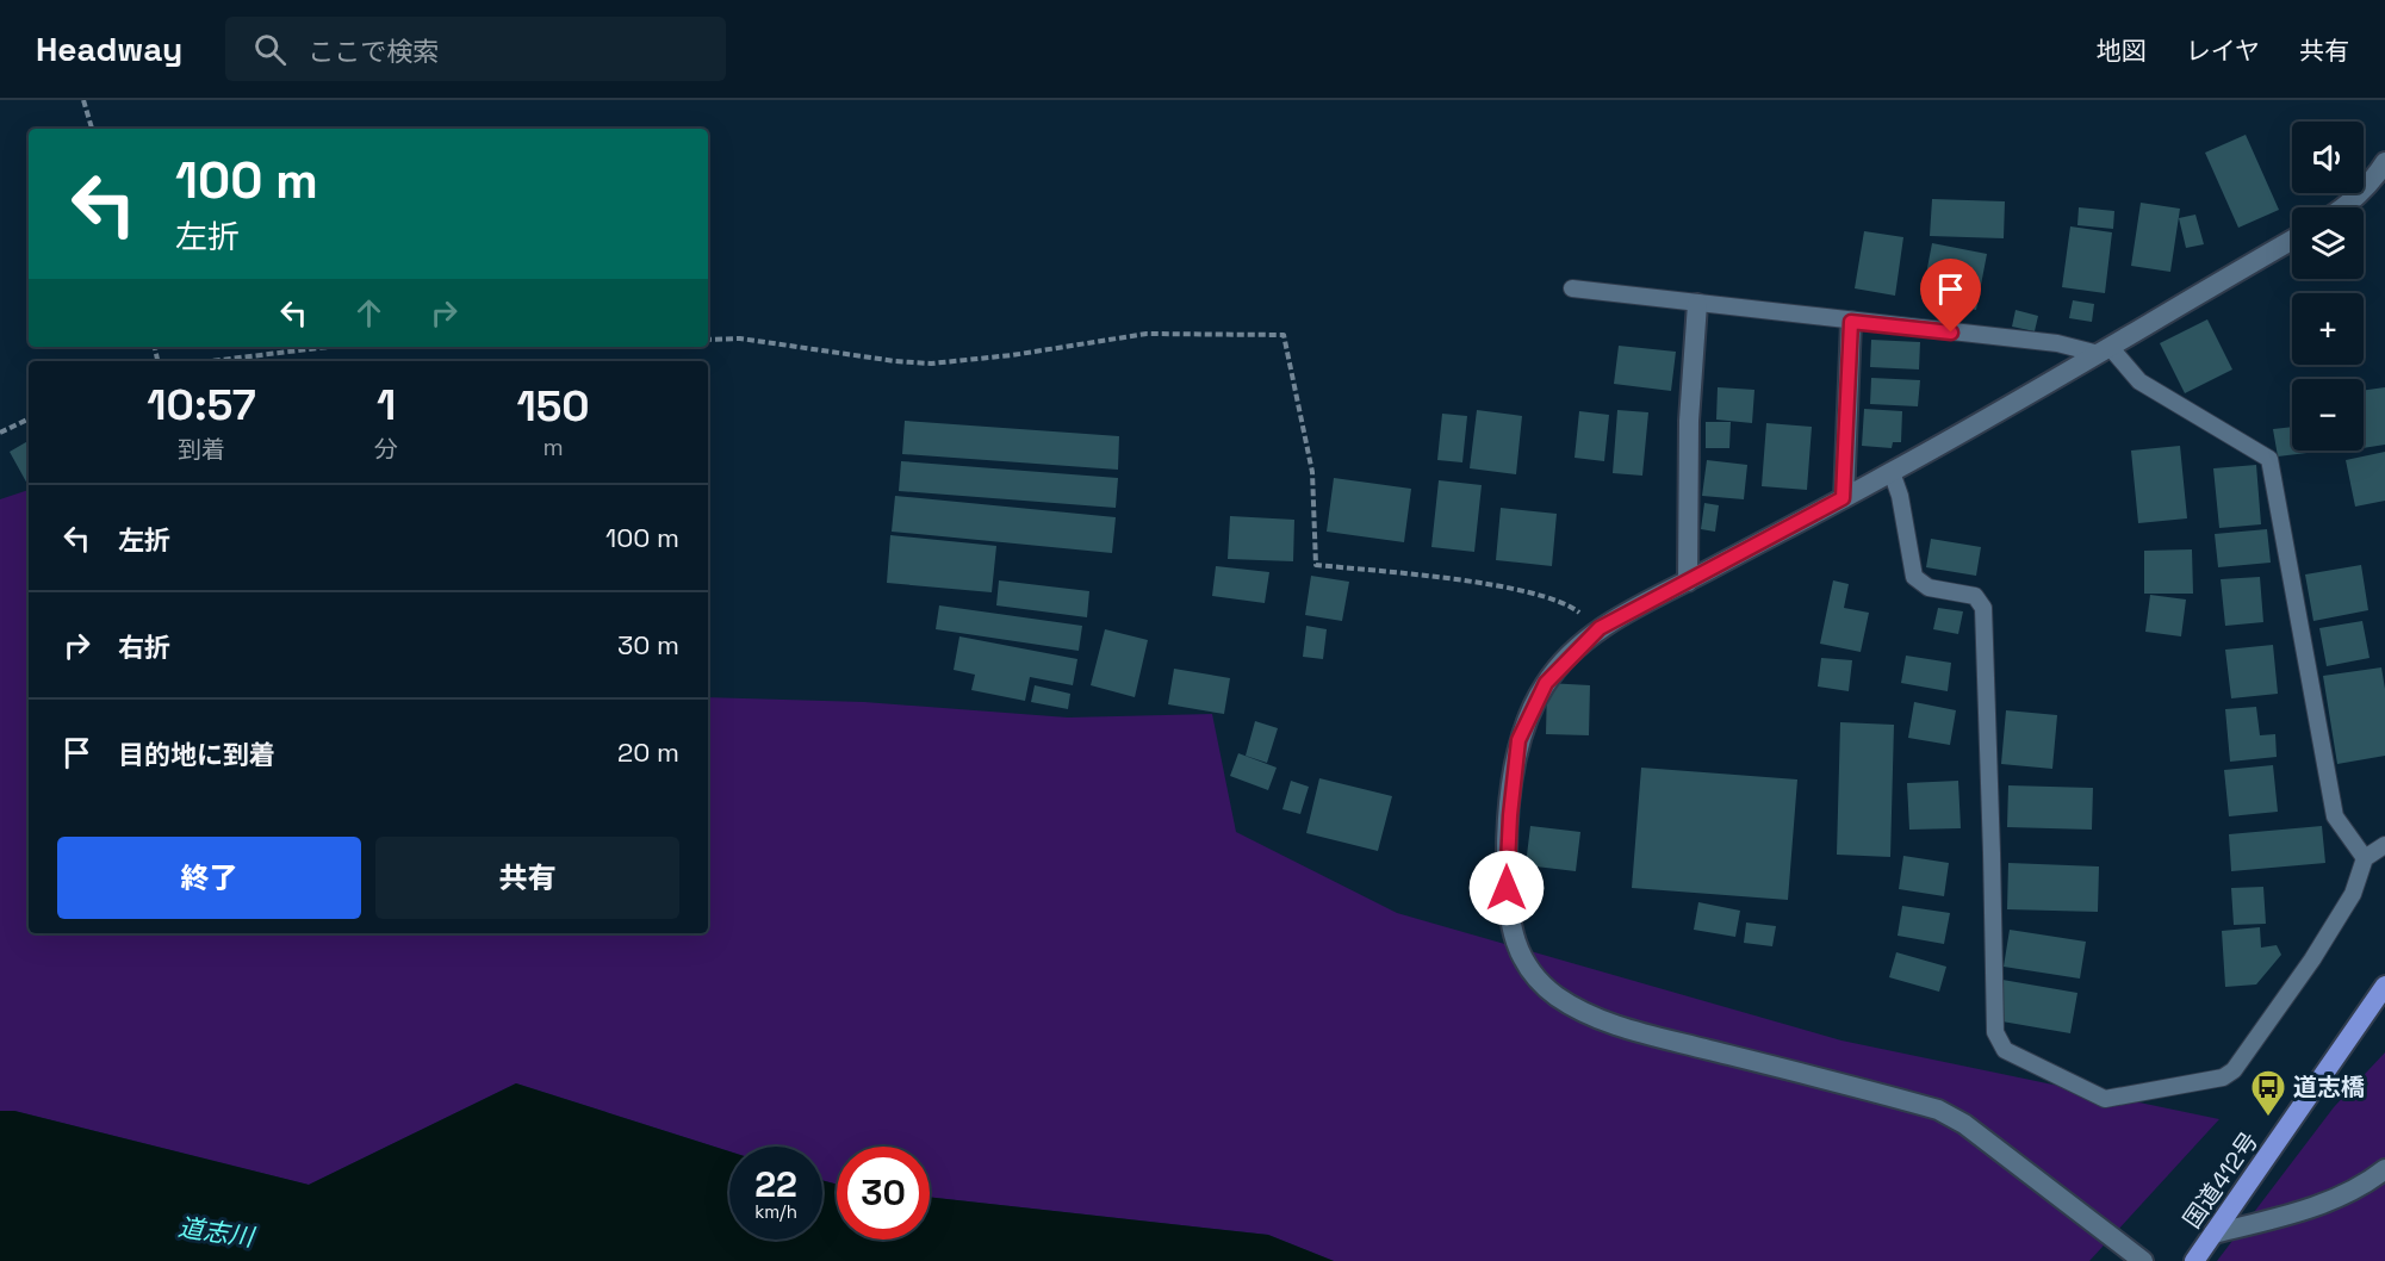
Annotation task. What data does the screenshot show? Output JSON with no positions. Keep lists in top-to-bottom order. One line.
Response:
{"streets":{"highway":["国道412号"]},"water":["道志川"],"places":{"bus stop":["道志橋"]},"page":{"header":"Headway","search":"ここで検索","nav":["地図","レイヤ","共有"],"map_buttons":["+","−"],"turn":["100 m","左折"],"eta":["10:57","到着","1","分","150","m"],"list":[{"name":"左折","value":"100 m"},{"name":"右折","value":"30 m"},{"name":"目的地に到着","value":"20 m"}],"buttons":["終了","共有"],"speed":"22 km/h","limit":"30"}}
